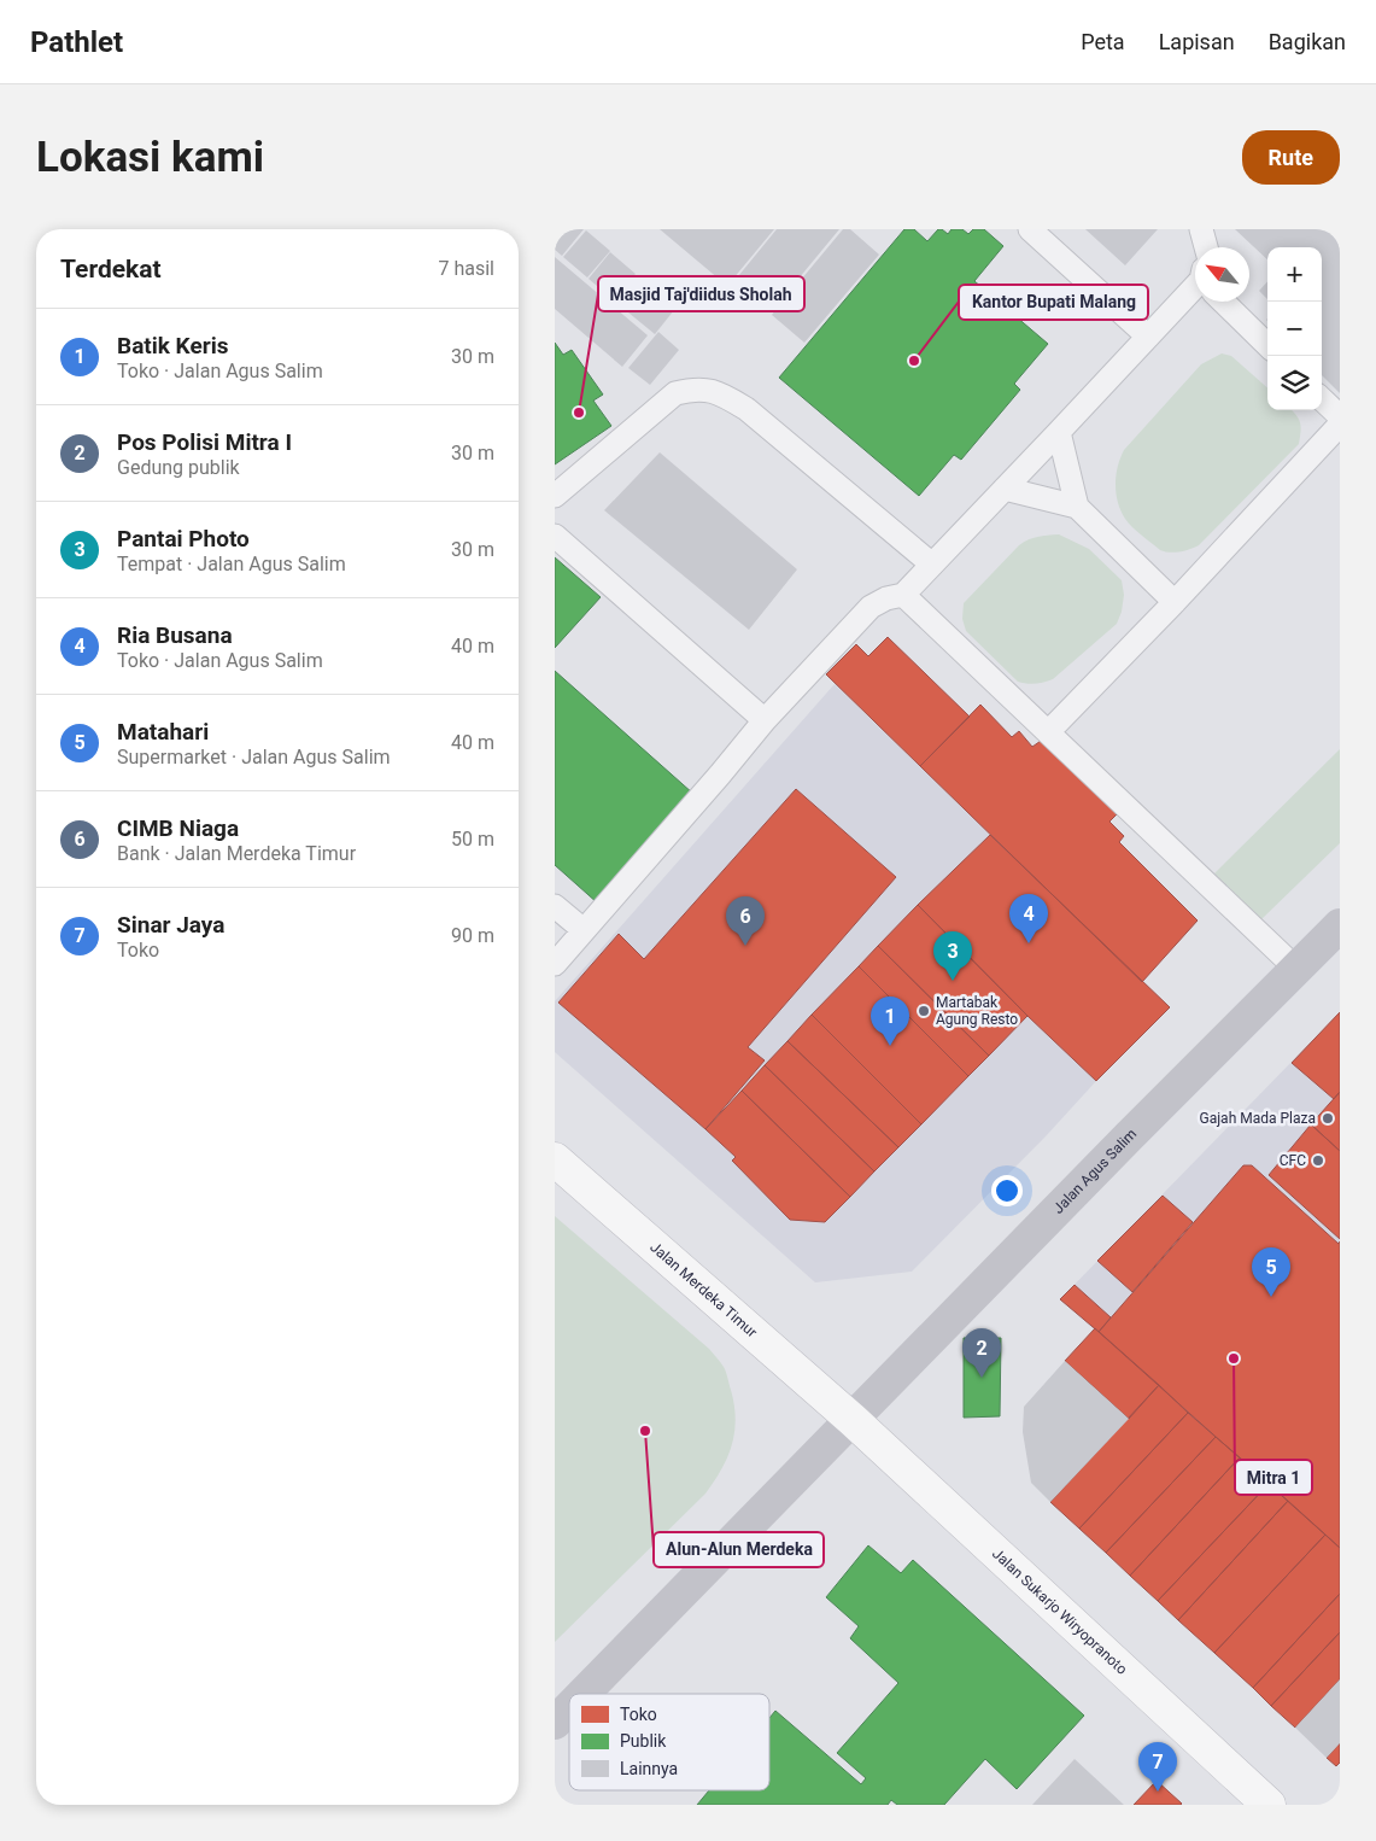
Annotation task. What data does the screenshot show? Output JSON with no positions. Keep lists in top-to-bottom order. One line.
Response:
{"streets":{"main road":["Jalan Agus Salim","Jalan Merdeka Timur","Jalan Sukarjo Wiryopranoto"]},"crossings":[["Jalan Agus Salim","Jalan Merdeka Timur"],["Jalan Agus Salim","Jalan Sukarjo Wiryopranoto"],["Jalan Merdeka Timur","Jalan Sukarjo Wiryopranoto"]],"places":["Kantor Bupati Malang","Masjid Taj'diidus Sholah","Martabak Agung Resto","Gajah Mada Plaza","CFC","Mitra 1","Alun-Alun Merdeka"],"legend":["Toko","Publik","Lainnya"],"north":"top left","page":{"header":"Pathlet","nav":["Peta","Lapisan","Bagikan"],"buttons":"Rute","title":"Lokasi kami","heading":["Terdekat","7 hasil"],"map_buttons":["+","−"],"list":[{"mark":"1","name":"Batik Keris","note":"Toko · Jalan Agus Salim","value":"30 m"},{"mark":"2","name":"Pos Polisi Mitra I","note":"Gedung publik","value":"30 m"},{"mark":"3","name":"Pantai Photo","note":"Tempat · Jalan Agus Salim","value":"30 m"},{"mark":"4","name":"Ria Busana","note":"Toko · Jalan Agus Salim","value":"40 m"},{"mark":"5","name":"Matahari","note":"Supermarket · Jalan Agus Salim","value":"40 m"},{"mark":"6","name":"CIMB Niaga","note":"Bank · Jalan Merdeka Timur","value":"50 m"},{"mark":"7","name":"Sinar Jaya","note":"Toko","value":"90 m"}],"pins":["4","6","3","1","5","2","7"]}}
